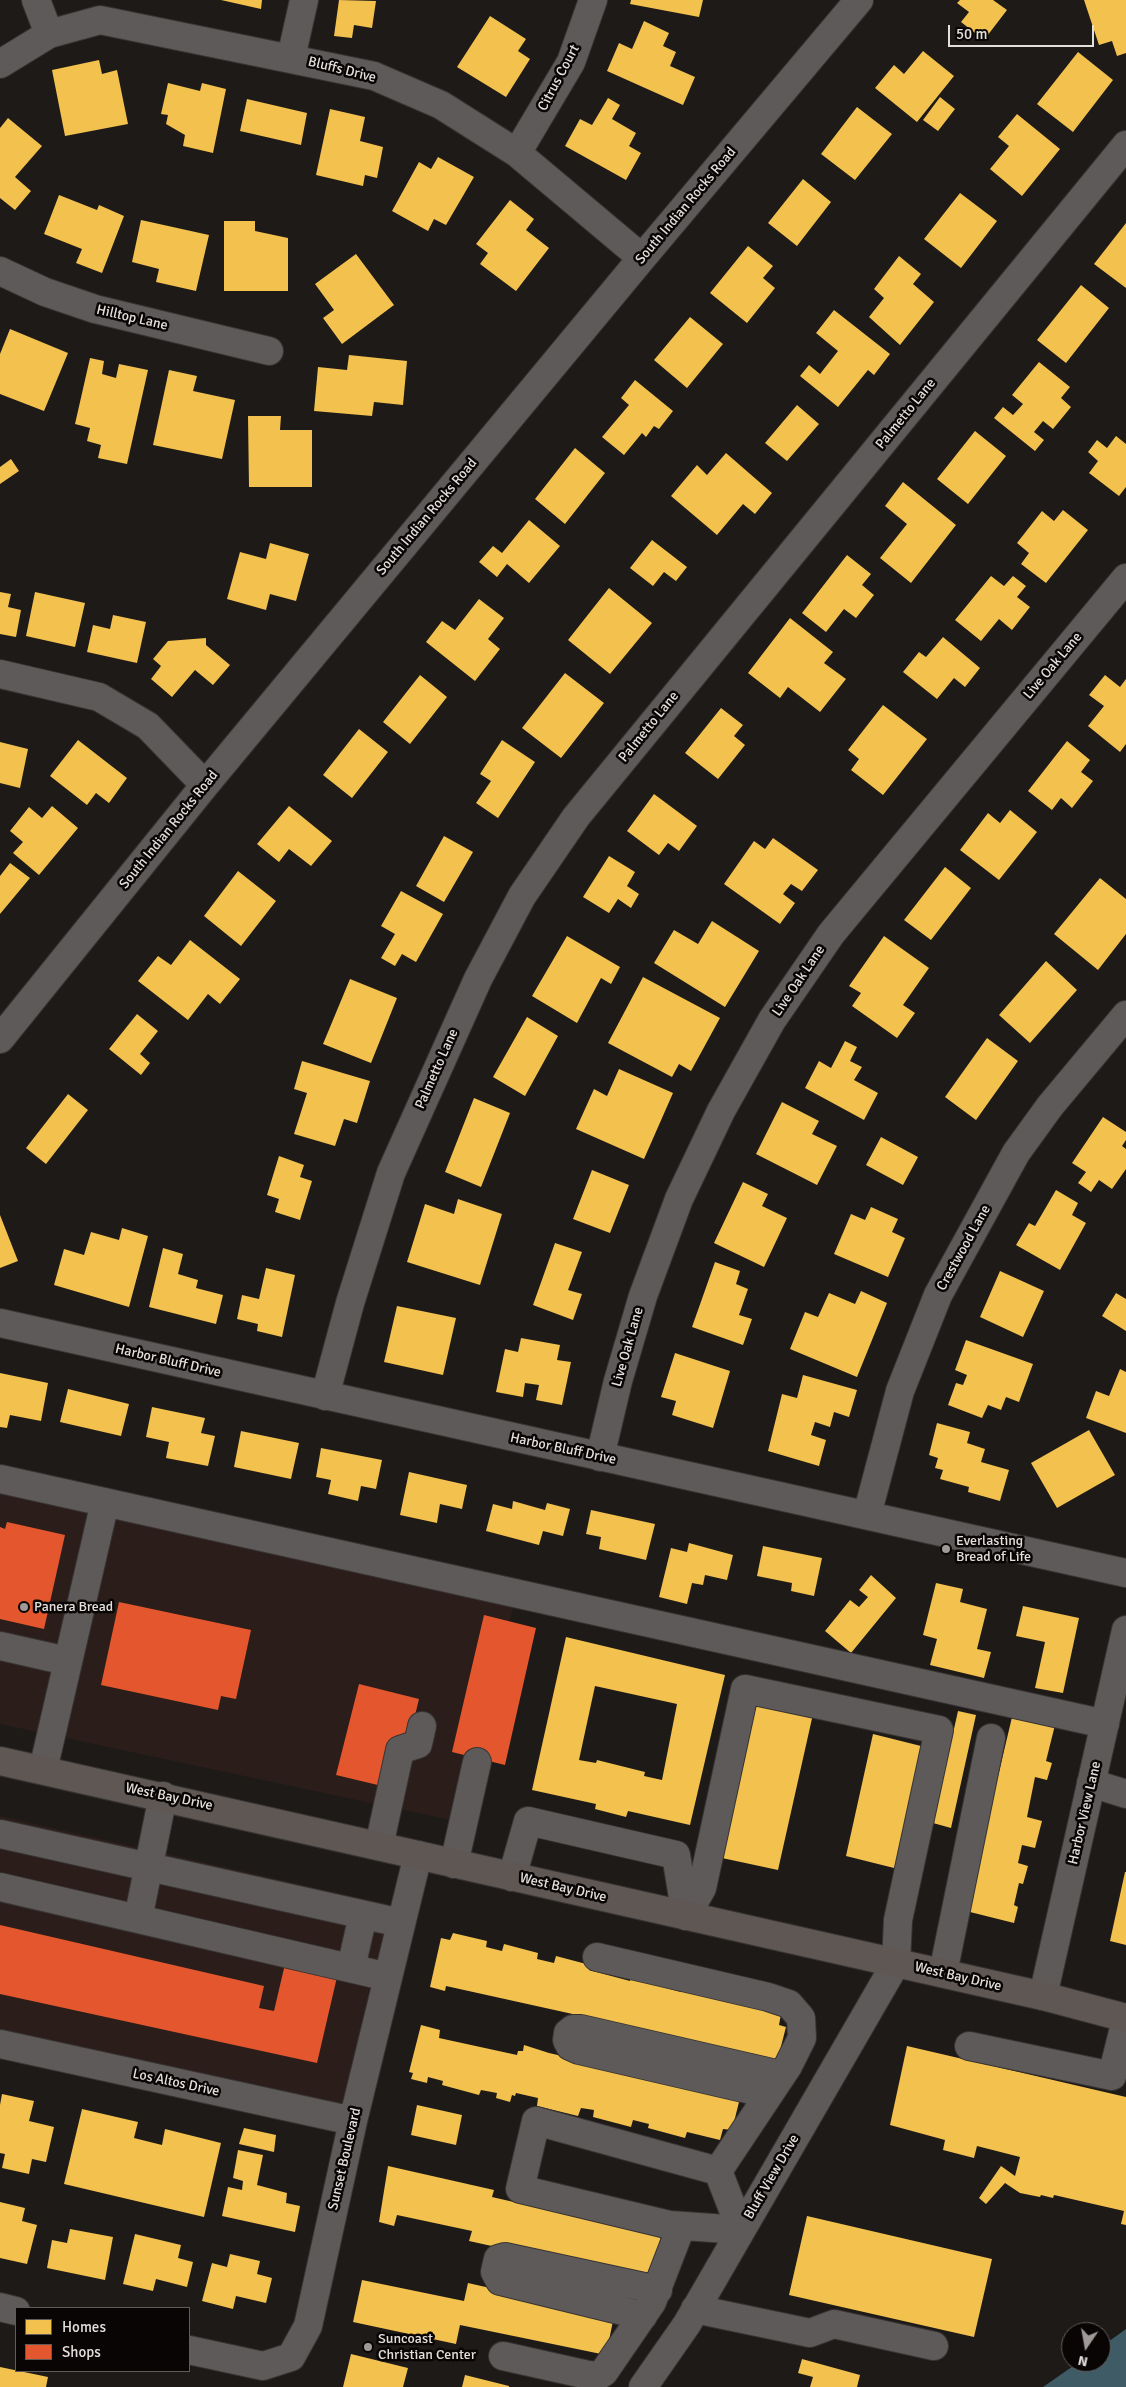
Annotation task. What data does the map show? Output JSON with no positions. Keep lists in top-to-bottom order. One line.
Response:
{"streets":{"main road":["West Bay Drive"],"street":["Bluffs Drive","Citrus Court","South Indian Rocks Road","Hilltop Lane","Palmetto Lane","Live Oak Lane","Crestwood Lane","Harbor Bluff Drive","Harbor View Lane","Los Altos Drive","Sunset Boulevard","Bluff View Drive"]},"crossings":[["Bluffs Drive","Citrus Court"],["Bluffs Drive","South Indian Rocks Road"],["Palmetto Lane","Harbor Bluff Drive"],["Live Oak Lane","Harbor Bluff Drive"],["Crestwood Lane","Harbor Bluff Drive"],["West Bay Drive","Harbor View Lane"],["West Bay Drive","Sunset Boulevard"],["West Bay Drive","Bluff View Drive"],["Los Altos Drive","Sunset Boulevard"]],"places":["Everlasting Bread of Life","Panera Bread","Suncoast Christian Center"],"legend":["Homes","Shops"],"scale_bar":"50 m","north":"bottom"}
